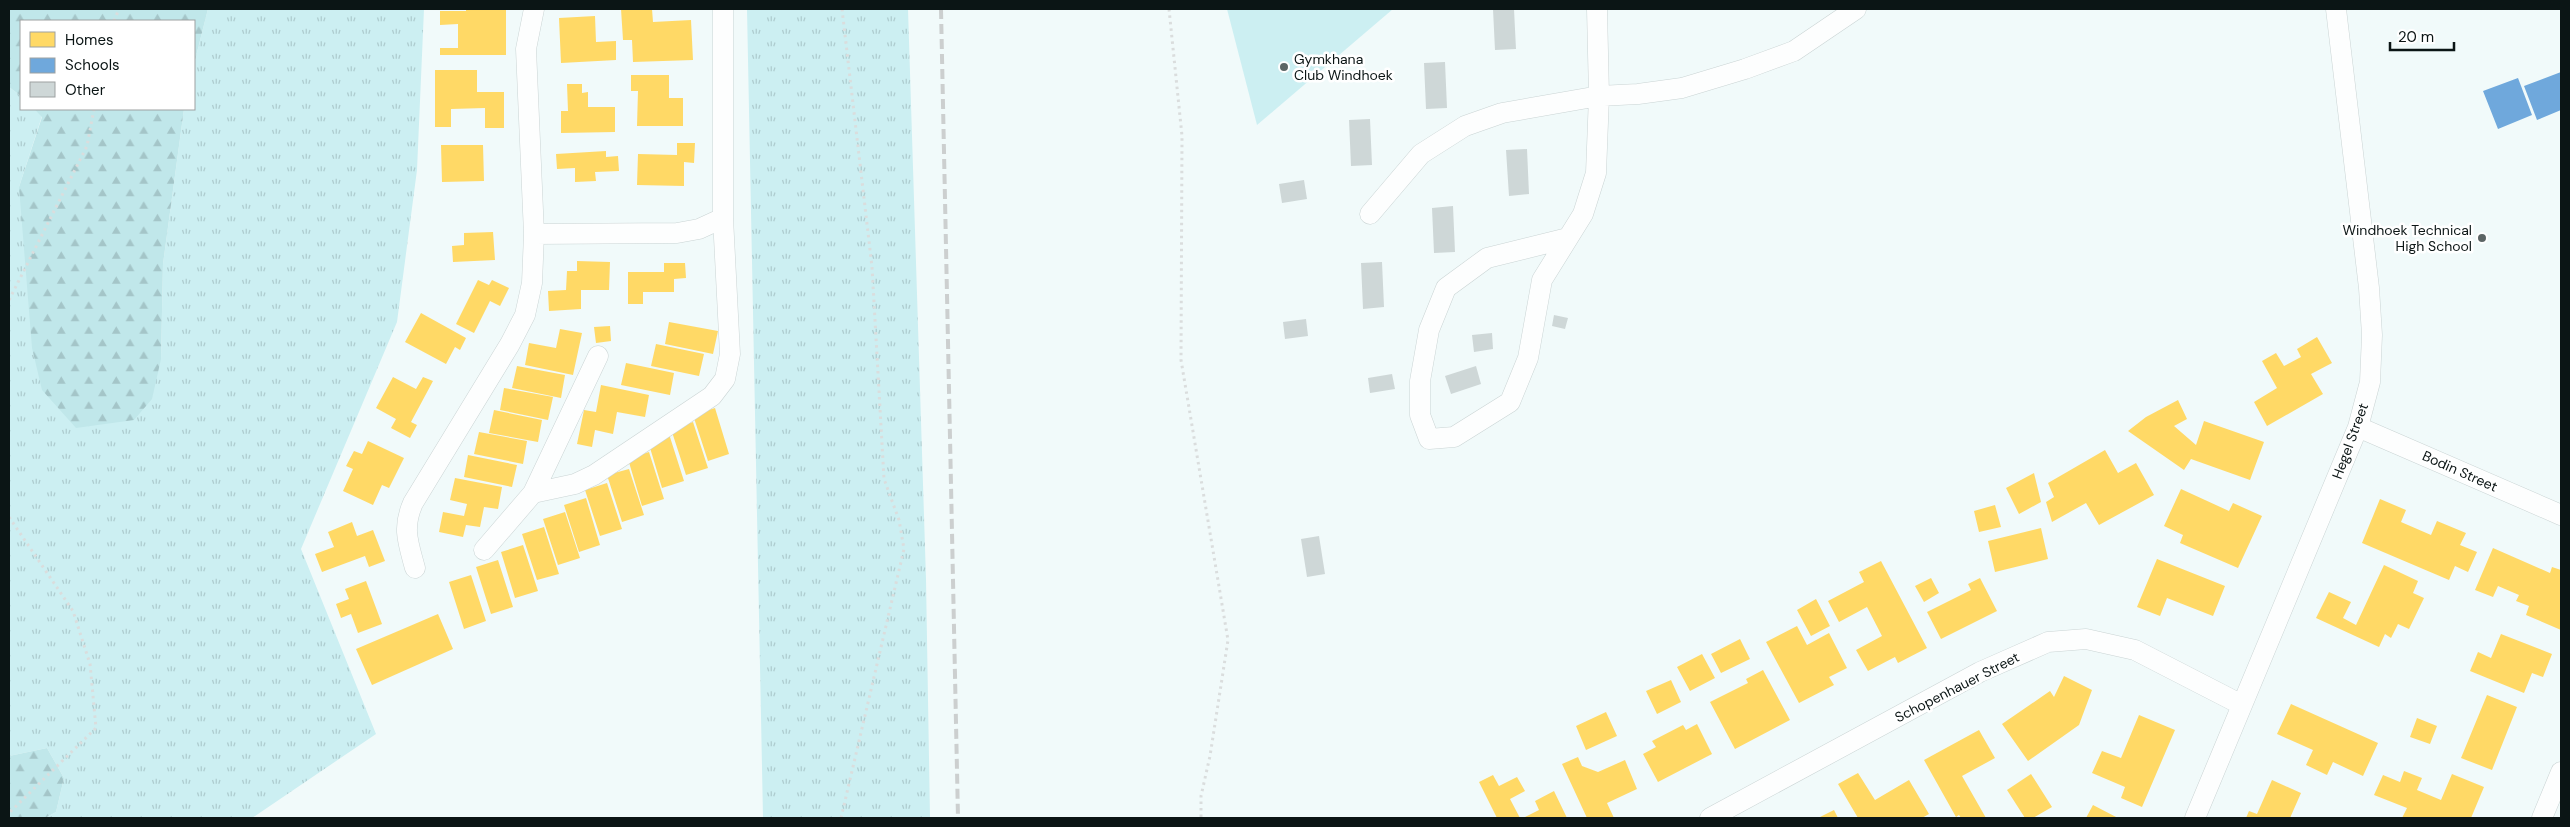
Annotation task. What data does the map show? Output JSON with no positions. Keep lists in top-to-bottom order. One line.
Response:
{"streets":{"street":["Hegel Street","Bodin Street","Schopenhauer Street"]},"crossings":[["Hegel Street","Bodin Street"],["Hegel Street","Schopenhauer Street"]],"places":["Gymkhana Club Windhoek","Windhoek Technical High School"],"legend":["Homes","Schools","Other"],"scale_bar":"20 m"}
